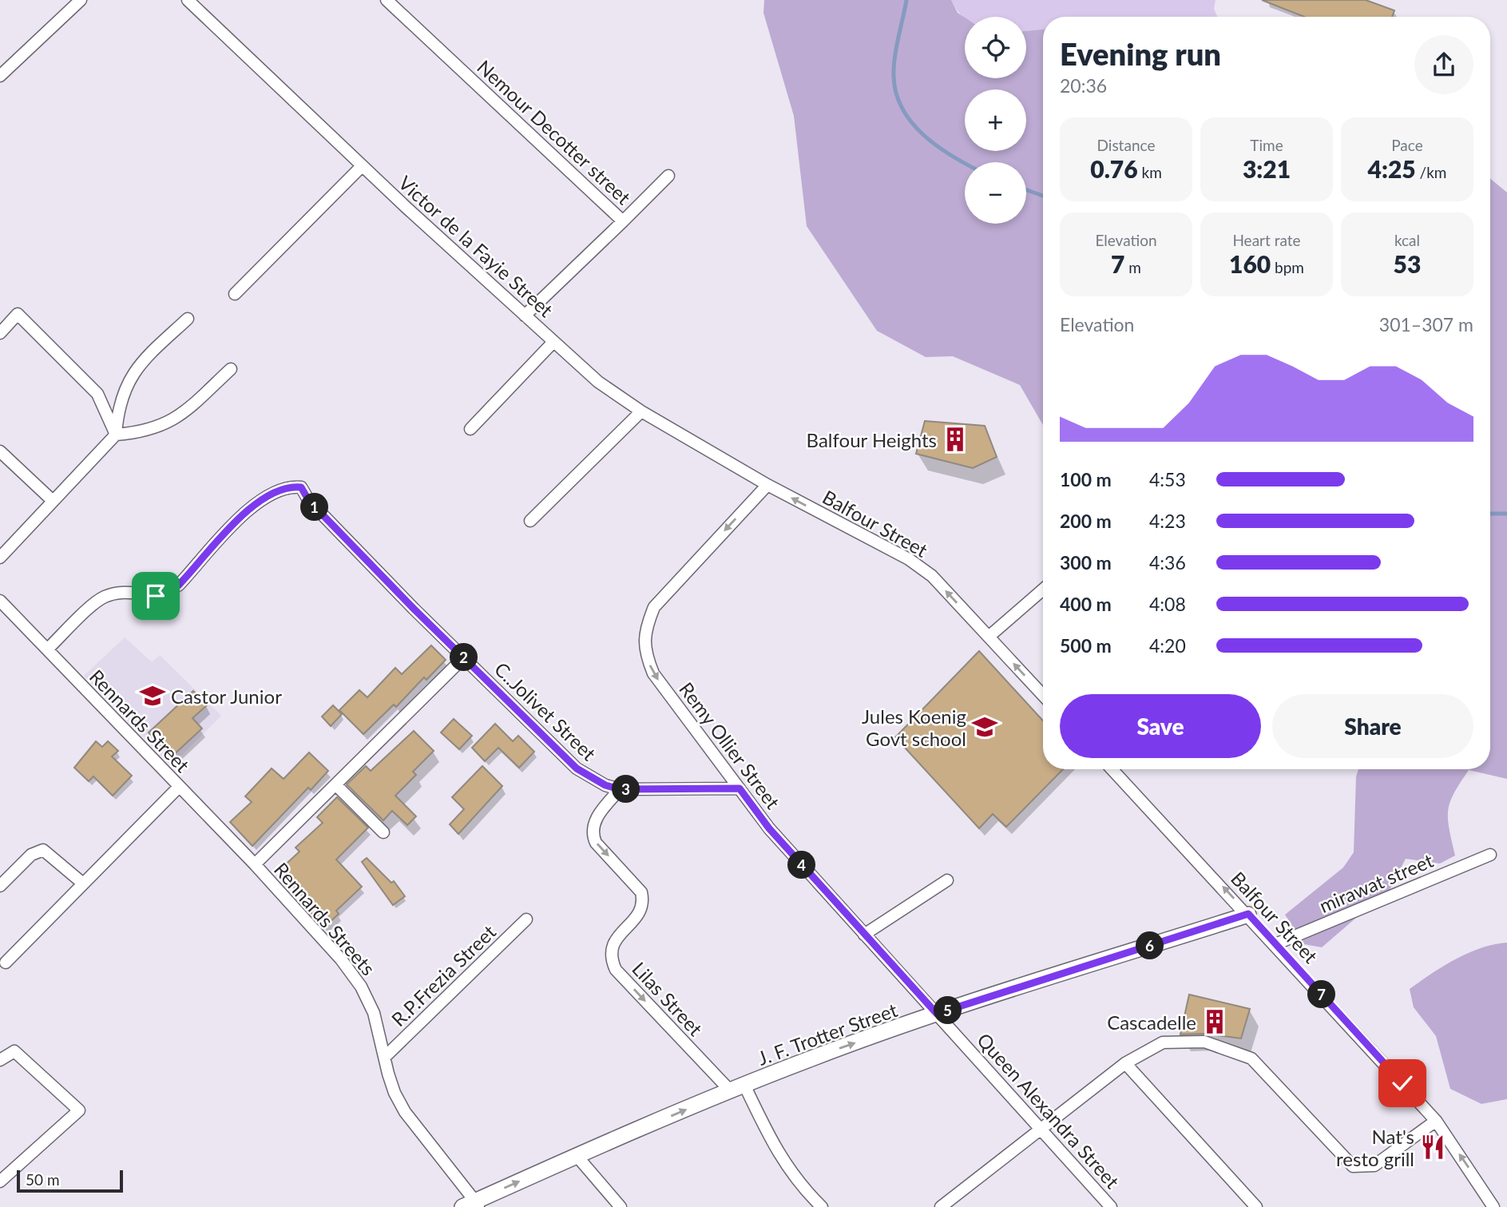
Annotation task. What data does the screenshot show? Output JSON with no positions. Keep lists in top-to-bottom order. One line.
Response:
{"streets":{"street":["Nemour Decotter street","Victor de la Fayie Street","Balfour Street","C..Jolivet Street","Rennards Street","Remy Ollier Street","mirawat street","Rennards Streets","R.P.Frezia Street","Lilas Street","J. F. Trotter Street","Queen Alexandra Street"]},"crossings":[["Nemour Decotter street","Victor de la Fayie Street"],["Victor de la Fayie Street","Balfour Street"],["Victor de la Fayie Street","Remy Ollier Street"],["Balfour Street","Remy Ollier Street"],["Balfour Street","mirawat street"],["Balfour Street","J. F. Trotter Street"],["C..Jolivet Street","Rennards Street"],["C..Jolivet Street","Remy Ollier Street"],["C..Jolivet Street","Lilas Street"],["Rennards Street","Rennards Streets"],["Remy Ollier Street","J. F. Trotter Street"],["Remy Ollier Street","Queen Alexandra Street"],["Rennards Streets","R.P.Frezia Street"],["Rennards Streets","J. F. Trotter Street"],["Lilas Street","J. F. Trotter Street"],["J. F. Trotter Street","Queen Alexandra Street"]],"one_way":["Balfour Street","Remy Ollier Street","Lilas Street","J. F. Trotter Street"],"places":{"building":["Balfour Heights","Cascadelle"],"school or university":["Castor Junior","Jules Koenig Govt school"],"restaurant":["Nat's resto grill"]},"scale_bar":"50 m","page":{"map_buttons":["+","−"],"heading":["Evening run","20:36"],"stats":[["Distance","0.76 km"],["Time","3:21"],["Pace","4:25 /km"],["Elevation","7 m"],["Heart rate","160 bpm"],["kcal","53"]],"chart":["Elevation","301–307 m"],"list":[{"name":"100 m","note":"4:53"},{"name":"200 m","note":"4:23"},{"name":"300 m","note":"4:36"},{"name":"400 m","note":"4:08"},{"name":"500 m","note":"4:20"}],"pins":["1","2","3","4","6","7","5"],"buttons":["Save","Share"],"scale":"50 m"}}
